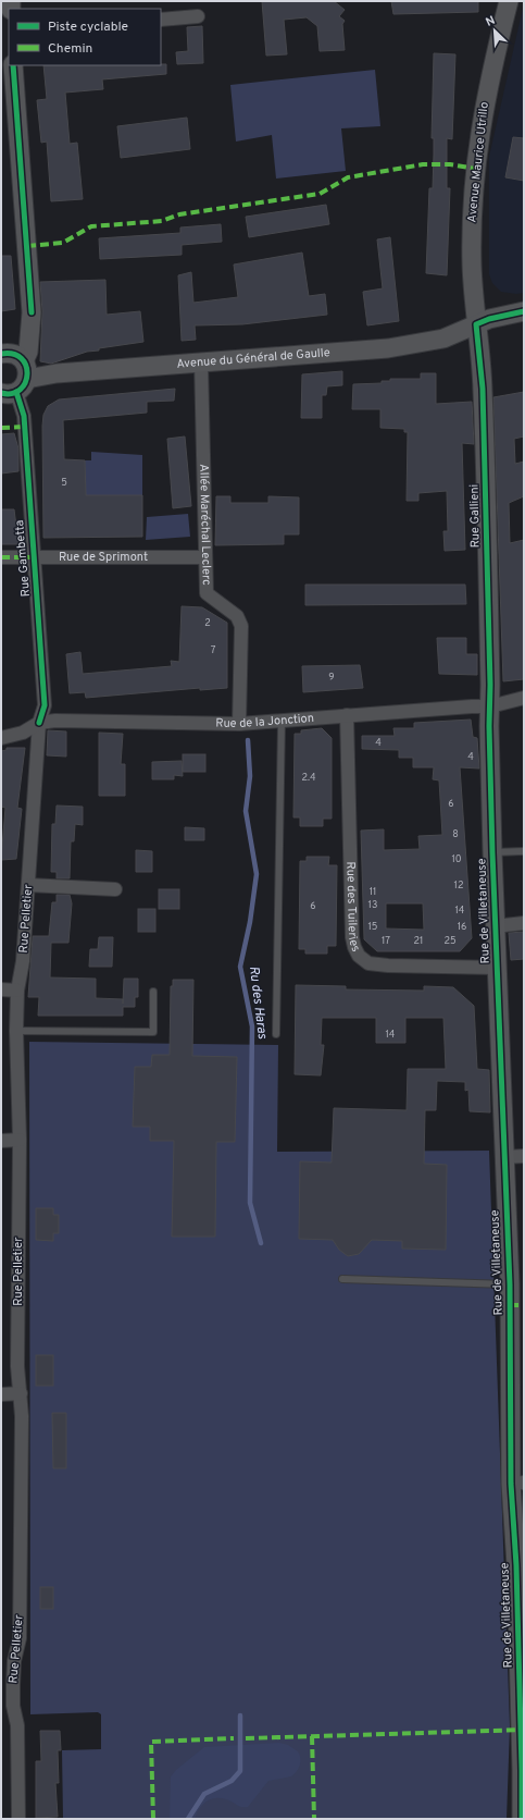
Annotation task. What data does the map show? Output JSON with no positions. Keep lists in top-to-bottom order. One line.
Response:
{"streets":{"street":["Avenue Maurice Utrillo","Avenue du Général de Gaulle","Rue Gallieni","Allée Maréchal Leclerc","Rue de Sprimont","Rue Gambetta","Rue de la Jonction","Rue des Tuileries","Rue de Villetaneuse","Rue Pelletier"]},"crossings":[["Avenue Maurice Utrillo","Avenue du Général de Gaulle"],["Avenue Maurice Utrillo","Rue Gallieni"],["Avenue du Général de Gaulle","Rue Gallieni"],["Avenue du Général de Gaulle","Allée Maréchal Leclerc"],["Avenue du Général de Gaulle","Rue Gambetta"],["Rue Gallieni","Rue de la Jonction"],["Rue Gallieni","Rue de Villetaneuse"],["Allée Maréchal Leclerc","Rue de Sprimont"],["Allée Maréchal Leclerc","Rue de la Jonction"],["Rue de Sprimont","Rue Gambetta"],["Rue Gambetta","Rue de la Jonction"],["Rue Gambetta","Rue Pelletier"],["Rue de la Jonction","Rue des Tuileries"],["Rue de la Jonction","Rue de Villetaneuse"],["Rue de la Jonction","Rue Pelletier"],["Rue des Tuileries","Rue de Villetaneuse"]],"water":["Ru des Haras"],"house_numbers":["5","2","7","9","4","4","2.4","6","8","10","12","11","13","6","14","15","16","17","21","25","14"],"legend":["Piste cyclable","Chemin"],"north":"top left"}
